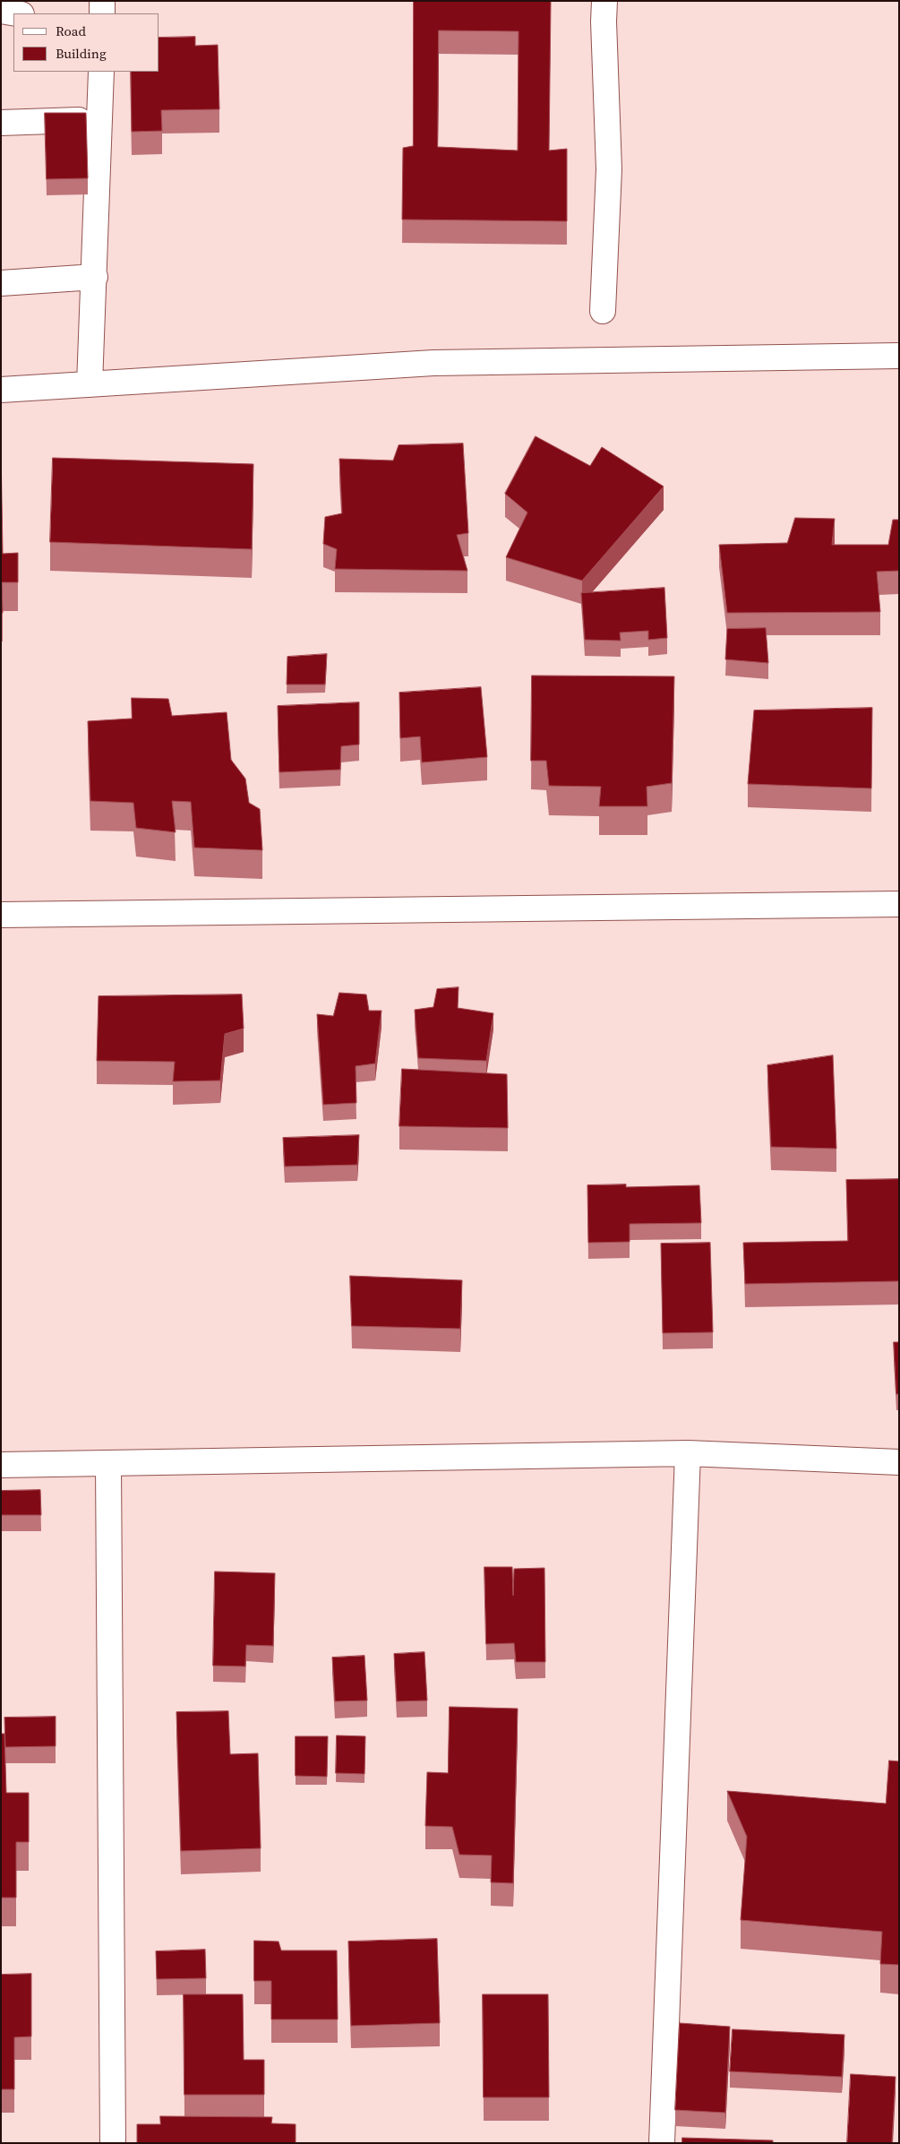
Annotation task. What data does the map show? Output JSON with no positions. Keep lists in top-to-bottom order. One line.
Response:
{"legend":["Road","Building"]}
